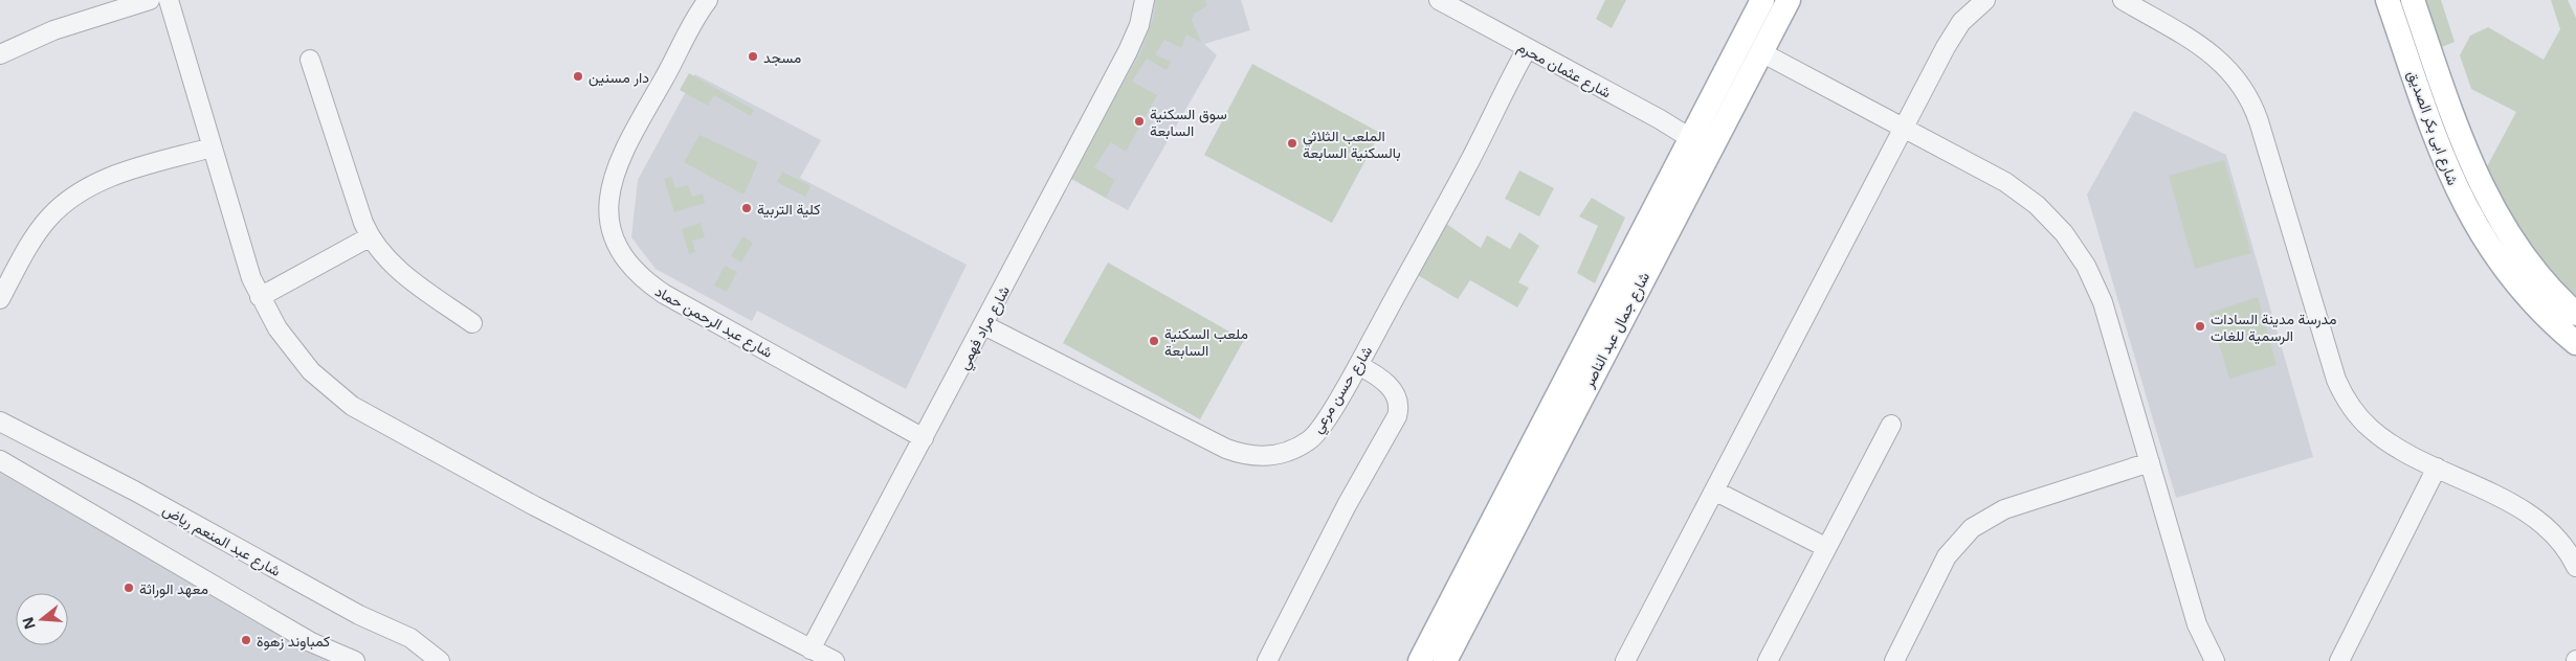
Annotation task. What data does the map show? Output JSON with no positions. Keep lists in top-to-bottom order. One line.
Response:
{"streets":{"main road":["شارع ابى بكر الصديق","شارع جمال عبد الناصر"],"street":["شارع عثمان محرم","شارع عبد الرحمن حماد","شارع مراد فهمي","شارع حسن مرعي","شارع عبد المنعم رياض"]},"crossings":[["شارع عثمان محرم","شارع جمال عبد الناصر"],["شارع عثمان محرم","شارع حسن مرعي"],["شارع عبد الرحمن حماد","شارع مراد فهمي"],["شارع مراد فهمي","شارع حسن مرعي"]],"places":["مسجد","دار مسنين","سوق السكنية السابعة","الملعب الثلاثي بالسكنية السابعة","كلية التربية","مدرسة مدينة السادات الرسمية للغات","ملعب السكنية السابعة","معهد الوراثة","كمباوند زهوة"],"north":"left"}
